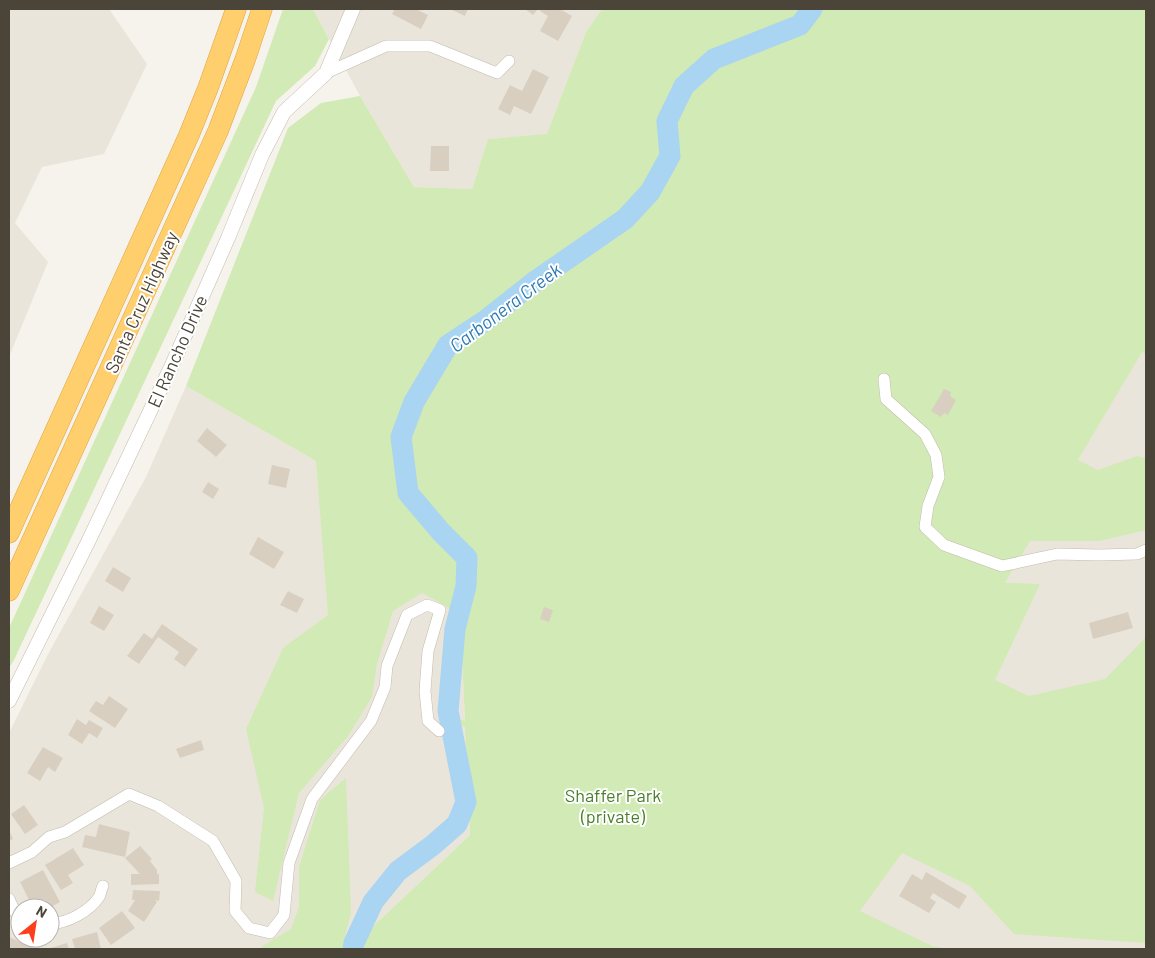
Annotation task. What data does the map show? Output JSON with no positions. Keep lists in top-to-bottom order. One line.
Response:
{"streets":{"highway":["Santa Cruz Highway"],"street":["El Rancho Drive"]},"water":["Carbonera Creek"],"parks":["Shaffer Park (private)"],"north":"top right"}
